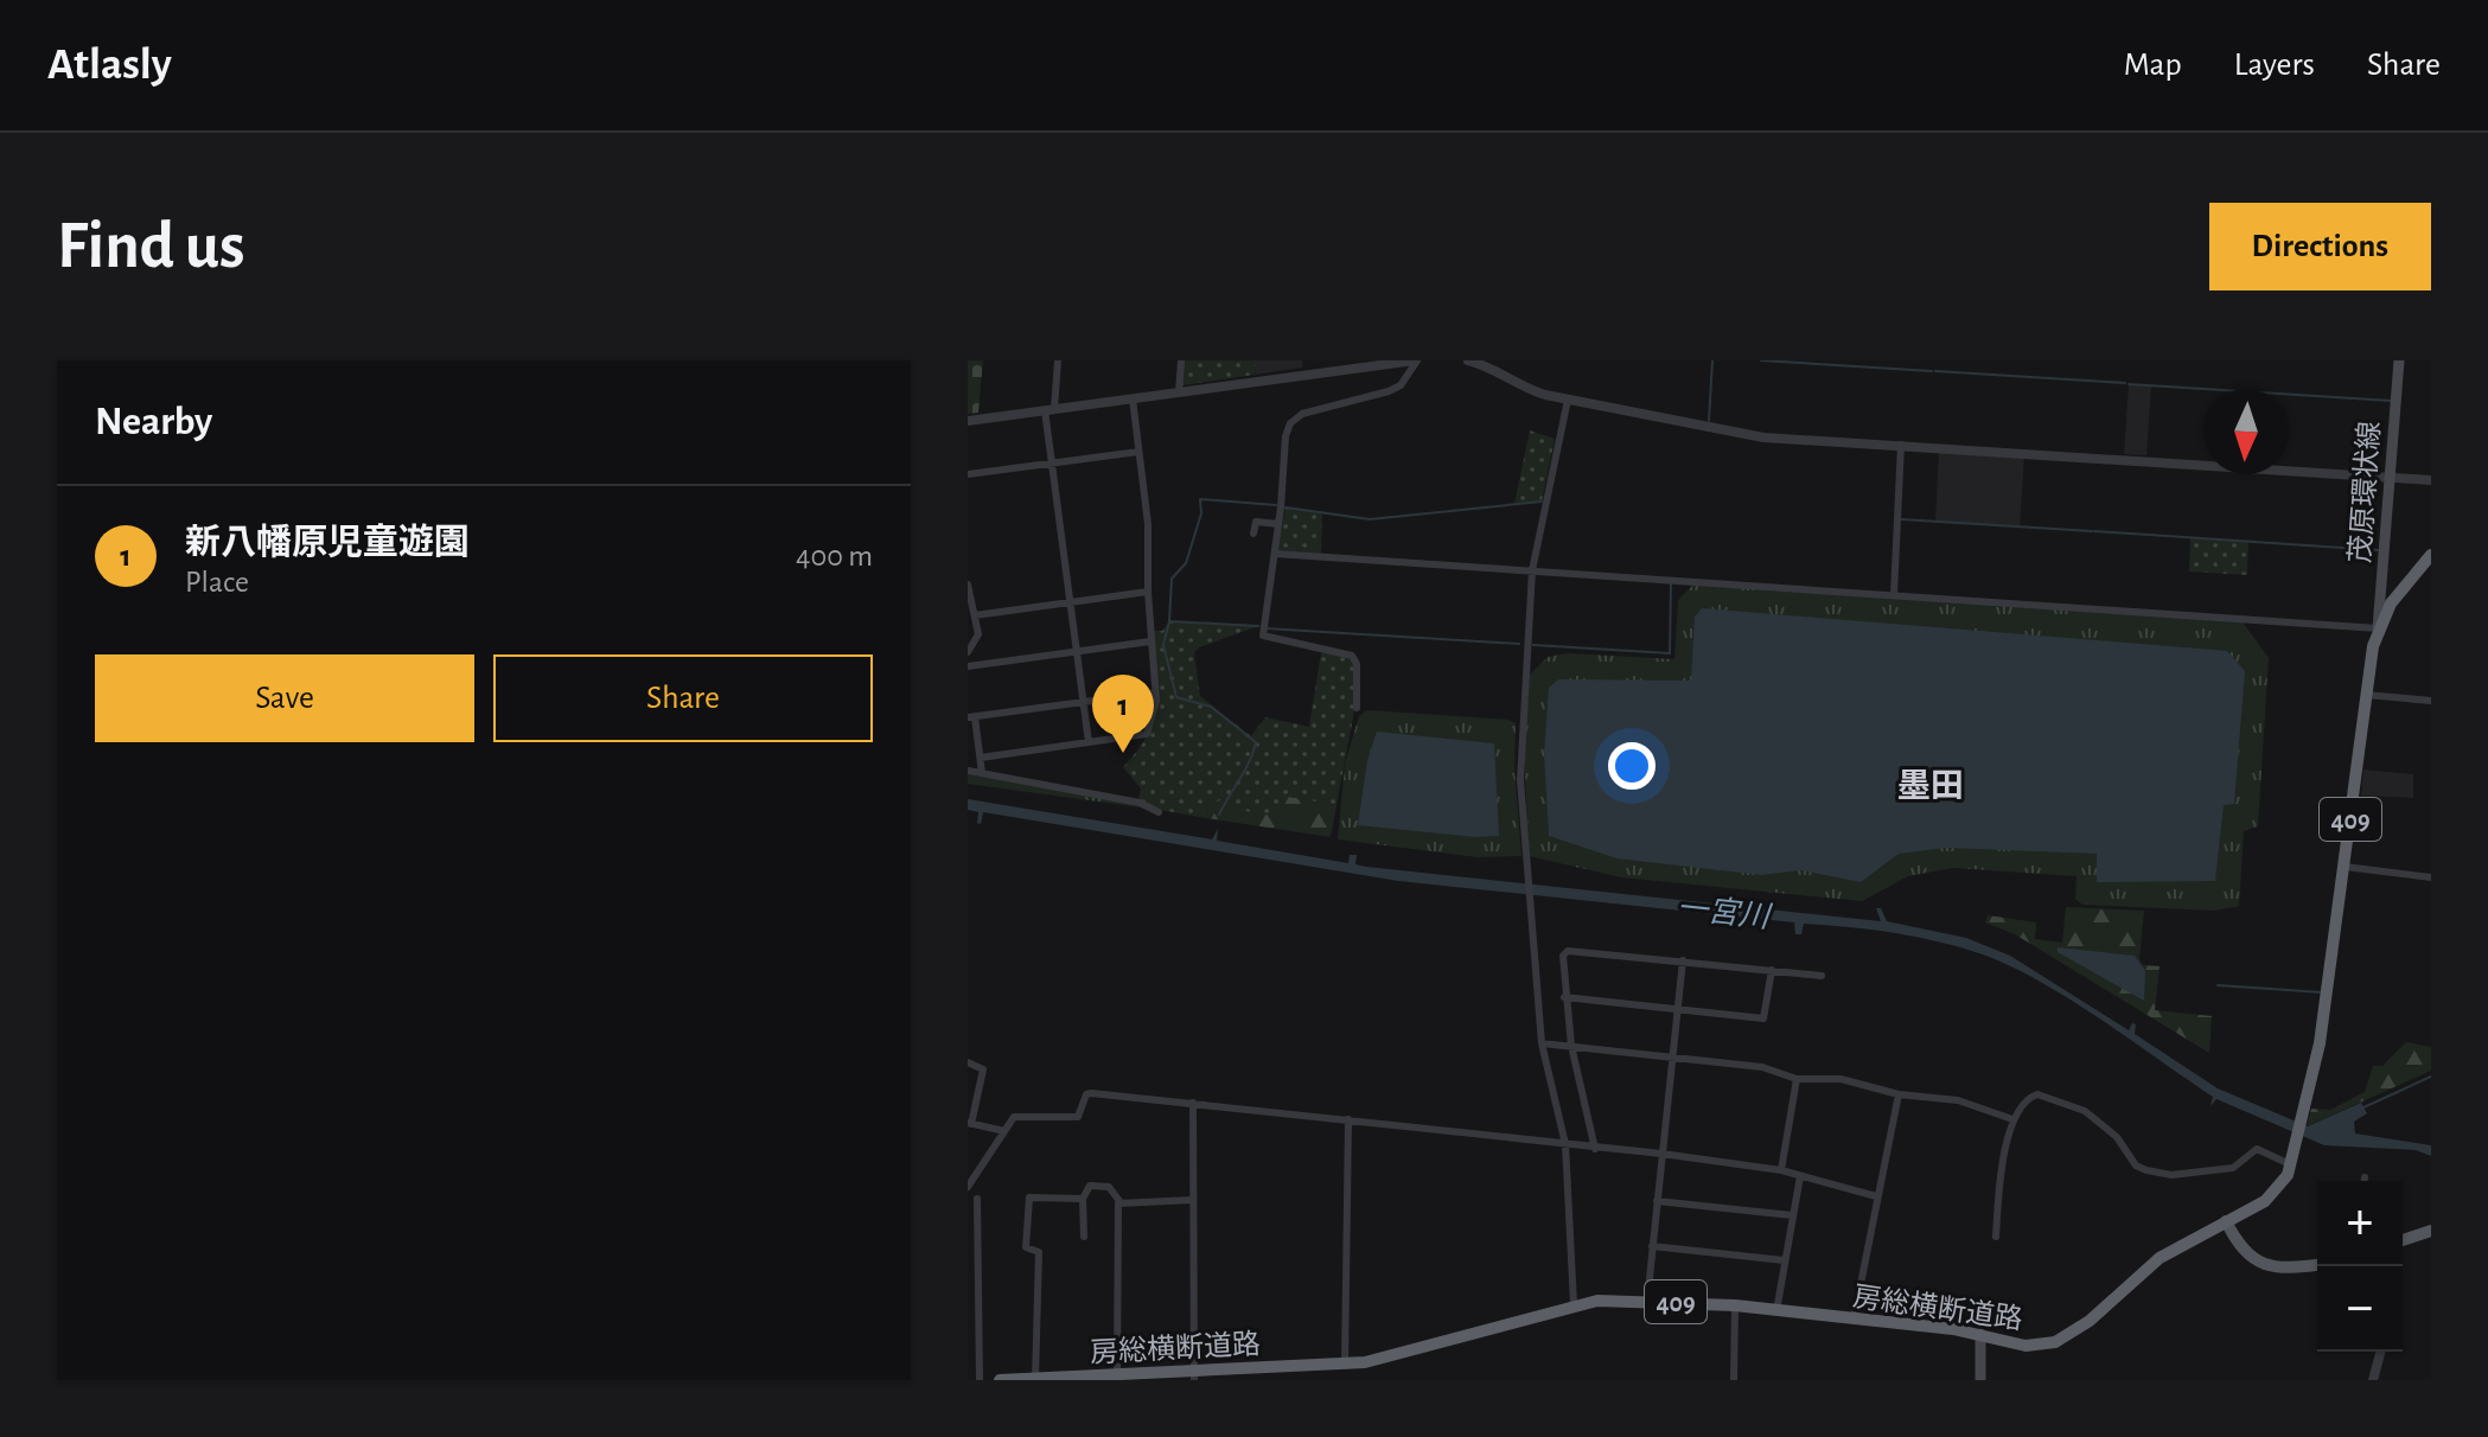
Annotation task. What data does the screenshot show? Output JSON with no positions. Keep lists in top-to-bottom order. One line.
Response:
{"streets":{"highway":["409","房総横断道路"],"main road":["茂原環状線"]},"crossings":[["茂原環状線","房総横断道路"]],"districts":["墨田"],"water":["一宮川"],"north":"bottom","page":{"header":"Atlasly","nav":["Map","Layers","Share"],"buttons":["Directions",["Save","Share"]],"title":"Find us","heading":"Nearby","list":[{"mark":"1","name":"新八幡原児童遊園","note":"Place","value":"400 m"}],"pins":"1","map_buttons":["+","−"]}}
